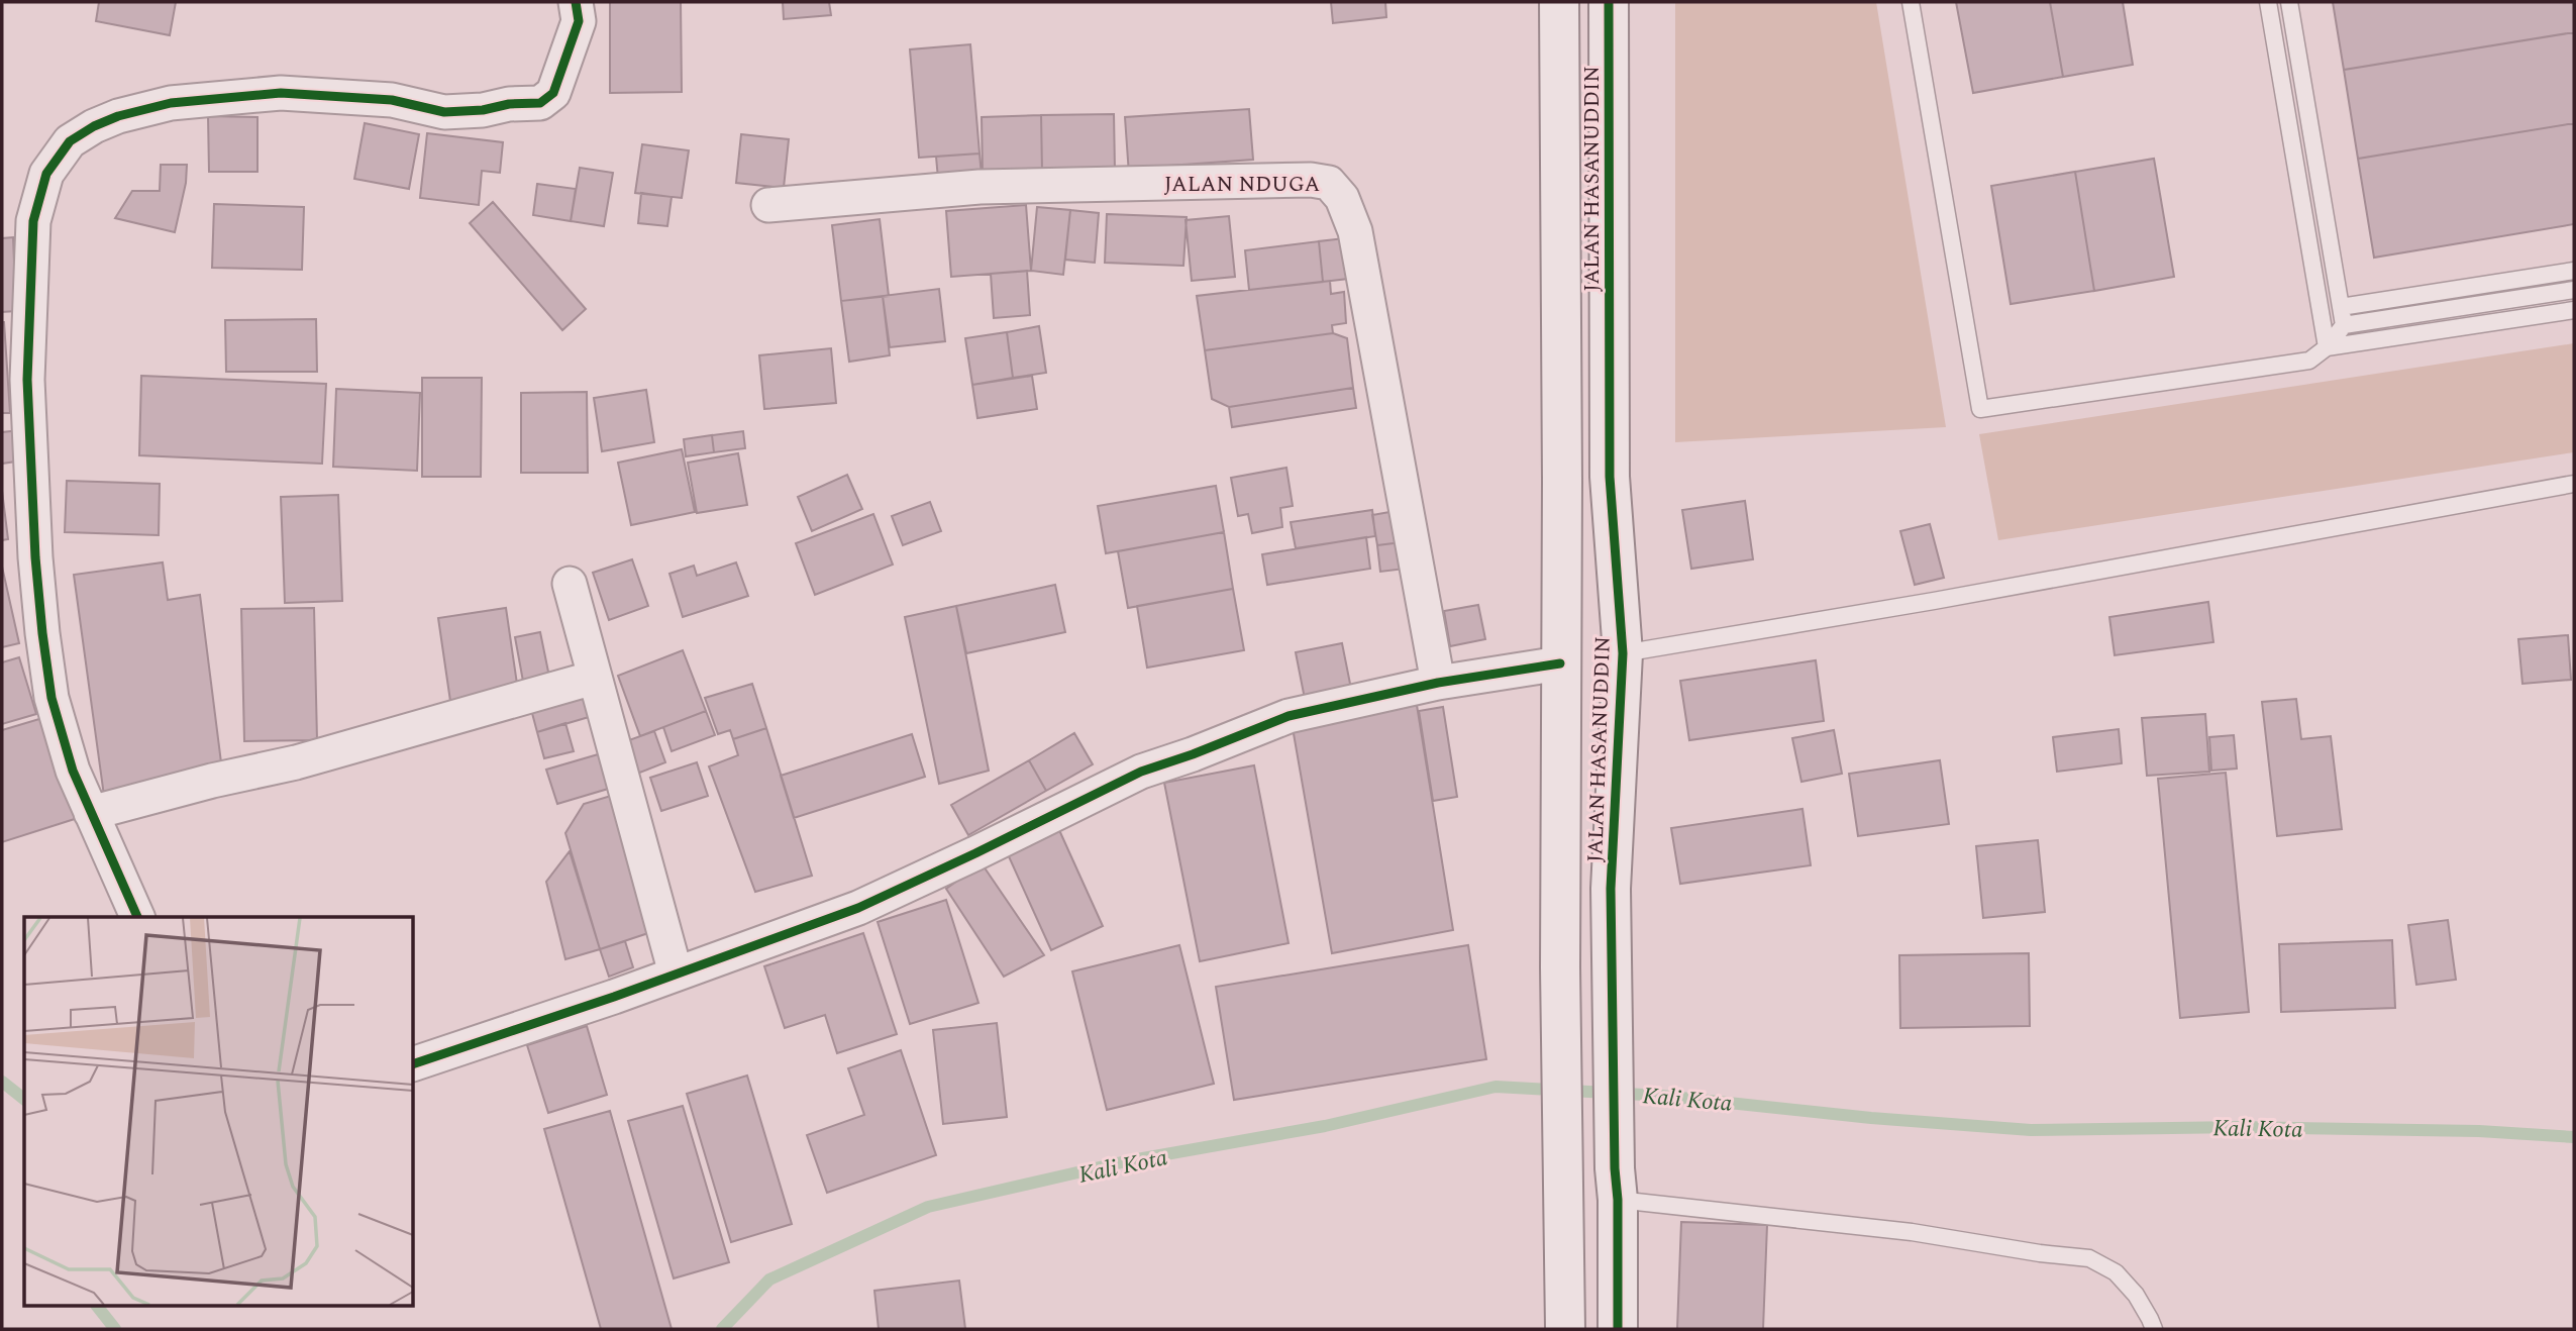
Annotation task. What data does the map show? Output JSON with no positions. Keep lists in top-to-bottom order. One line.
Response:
{"streets":{"street":["JALAN HASANUDDIN","JALAN NDUGA"]},"water":["Kali Kota"]}
